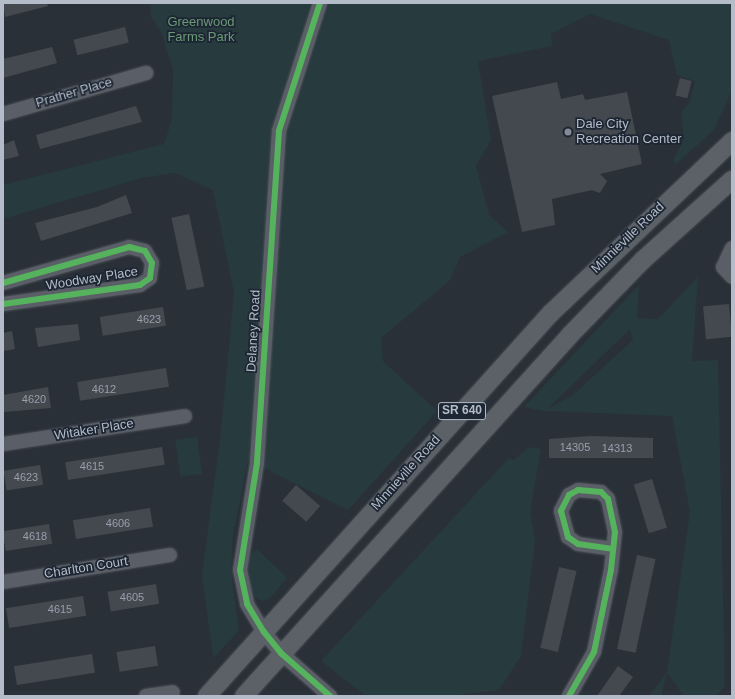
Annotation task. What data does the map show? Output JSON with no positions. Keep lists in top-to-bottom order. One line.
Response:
{"streets":{"main road":["Minnieville Road","SR 640"],"street":["Prather Place","Woodway Place","Delaney Road","Witaker Place","Charlton Court"]},"crossings":[["Minnieville Road","Delaney Road"]],"parks":["Greenwood Farms Park"],"places":["Dale City Recreation Center"],"house_numbers":["4623","4612","4620","14305","14313","4615","4623","4606","4618","4605","4615"]}
